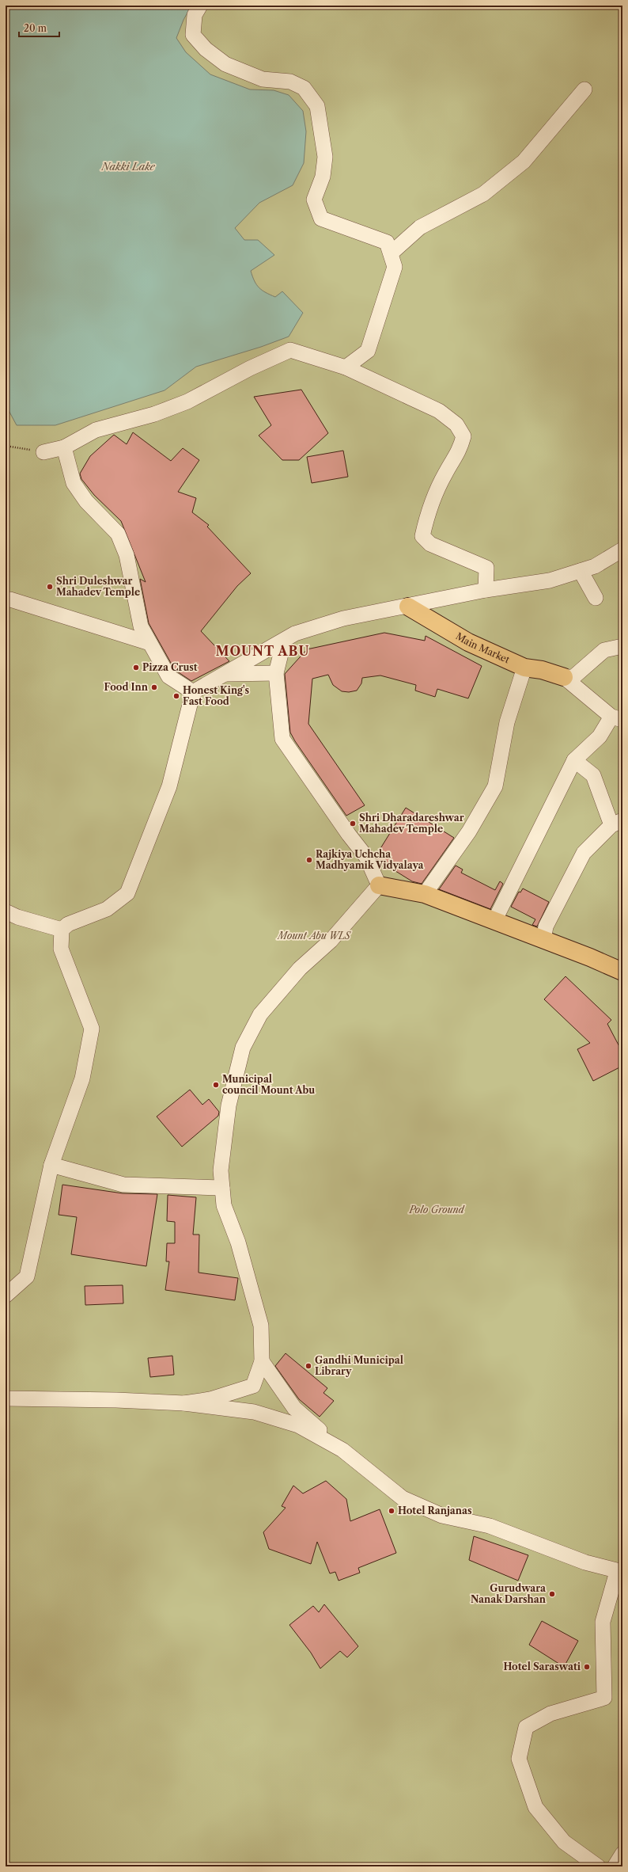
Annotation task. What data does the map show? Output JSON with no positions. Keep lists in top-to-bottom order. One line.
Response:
{"streets":{"main road":["Main Market"]},"districts":["MOUNT ABU"],"water":["Nakki Lake"],"parks":["Mount Abu WLS","Polo Ground"],"places":["Shri Duleshwar Mahadev Temple","Pizza Crust","Food Inn","Honest King's Fast Food","Shri Dharadareshwar Mahadev Temple","Rajkiya Uchcha Madhyamik Vidyalaya","Municipal council Mount Abu","Gandhi Municipal Library","Hotel Ranjanas","Gurudwara Nanak Darshan","Hotel Saraswati"],"scale_bar":"20 m"}
